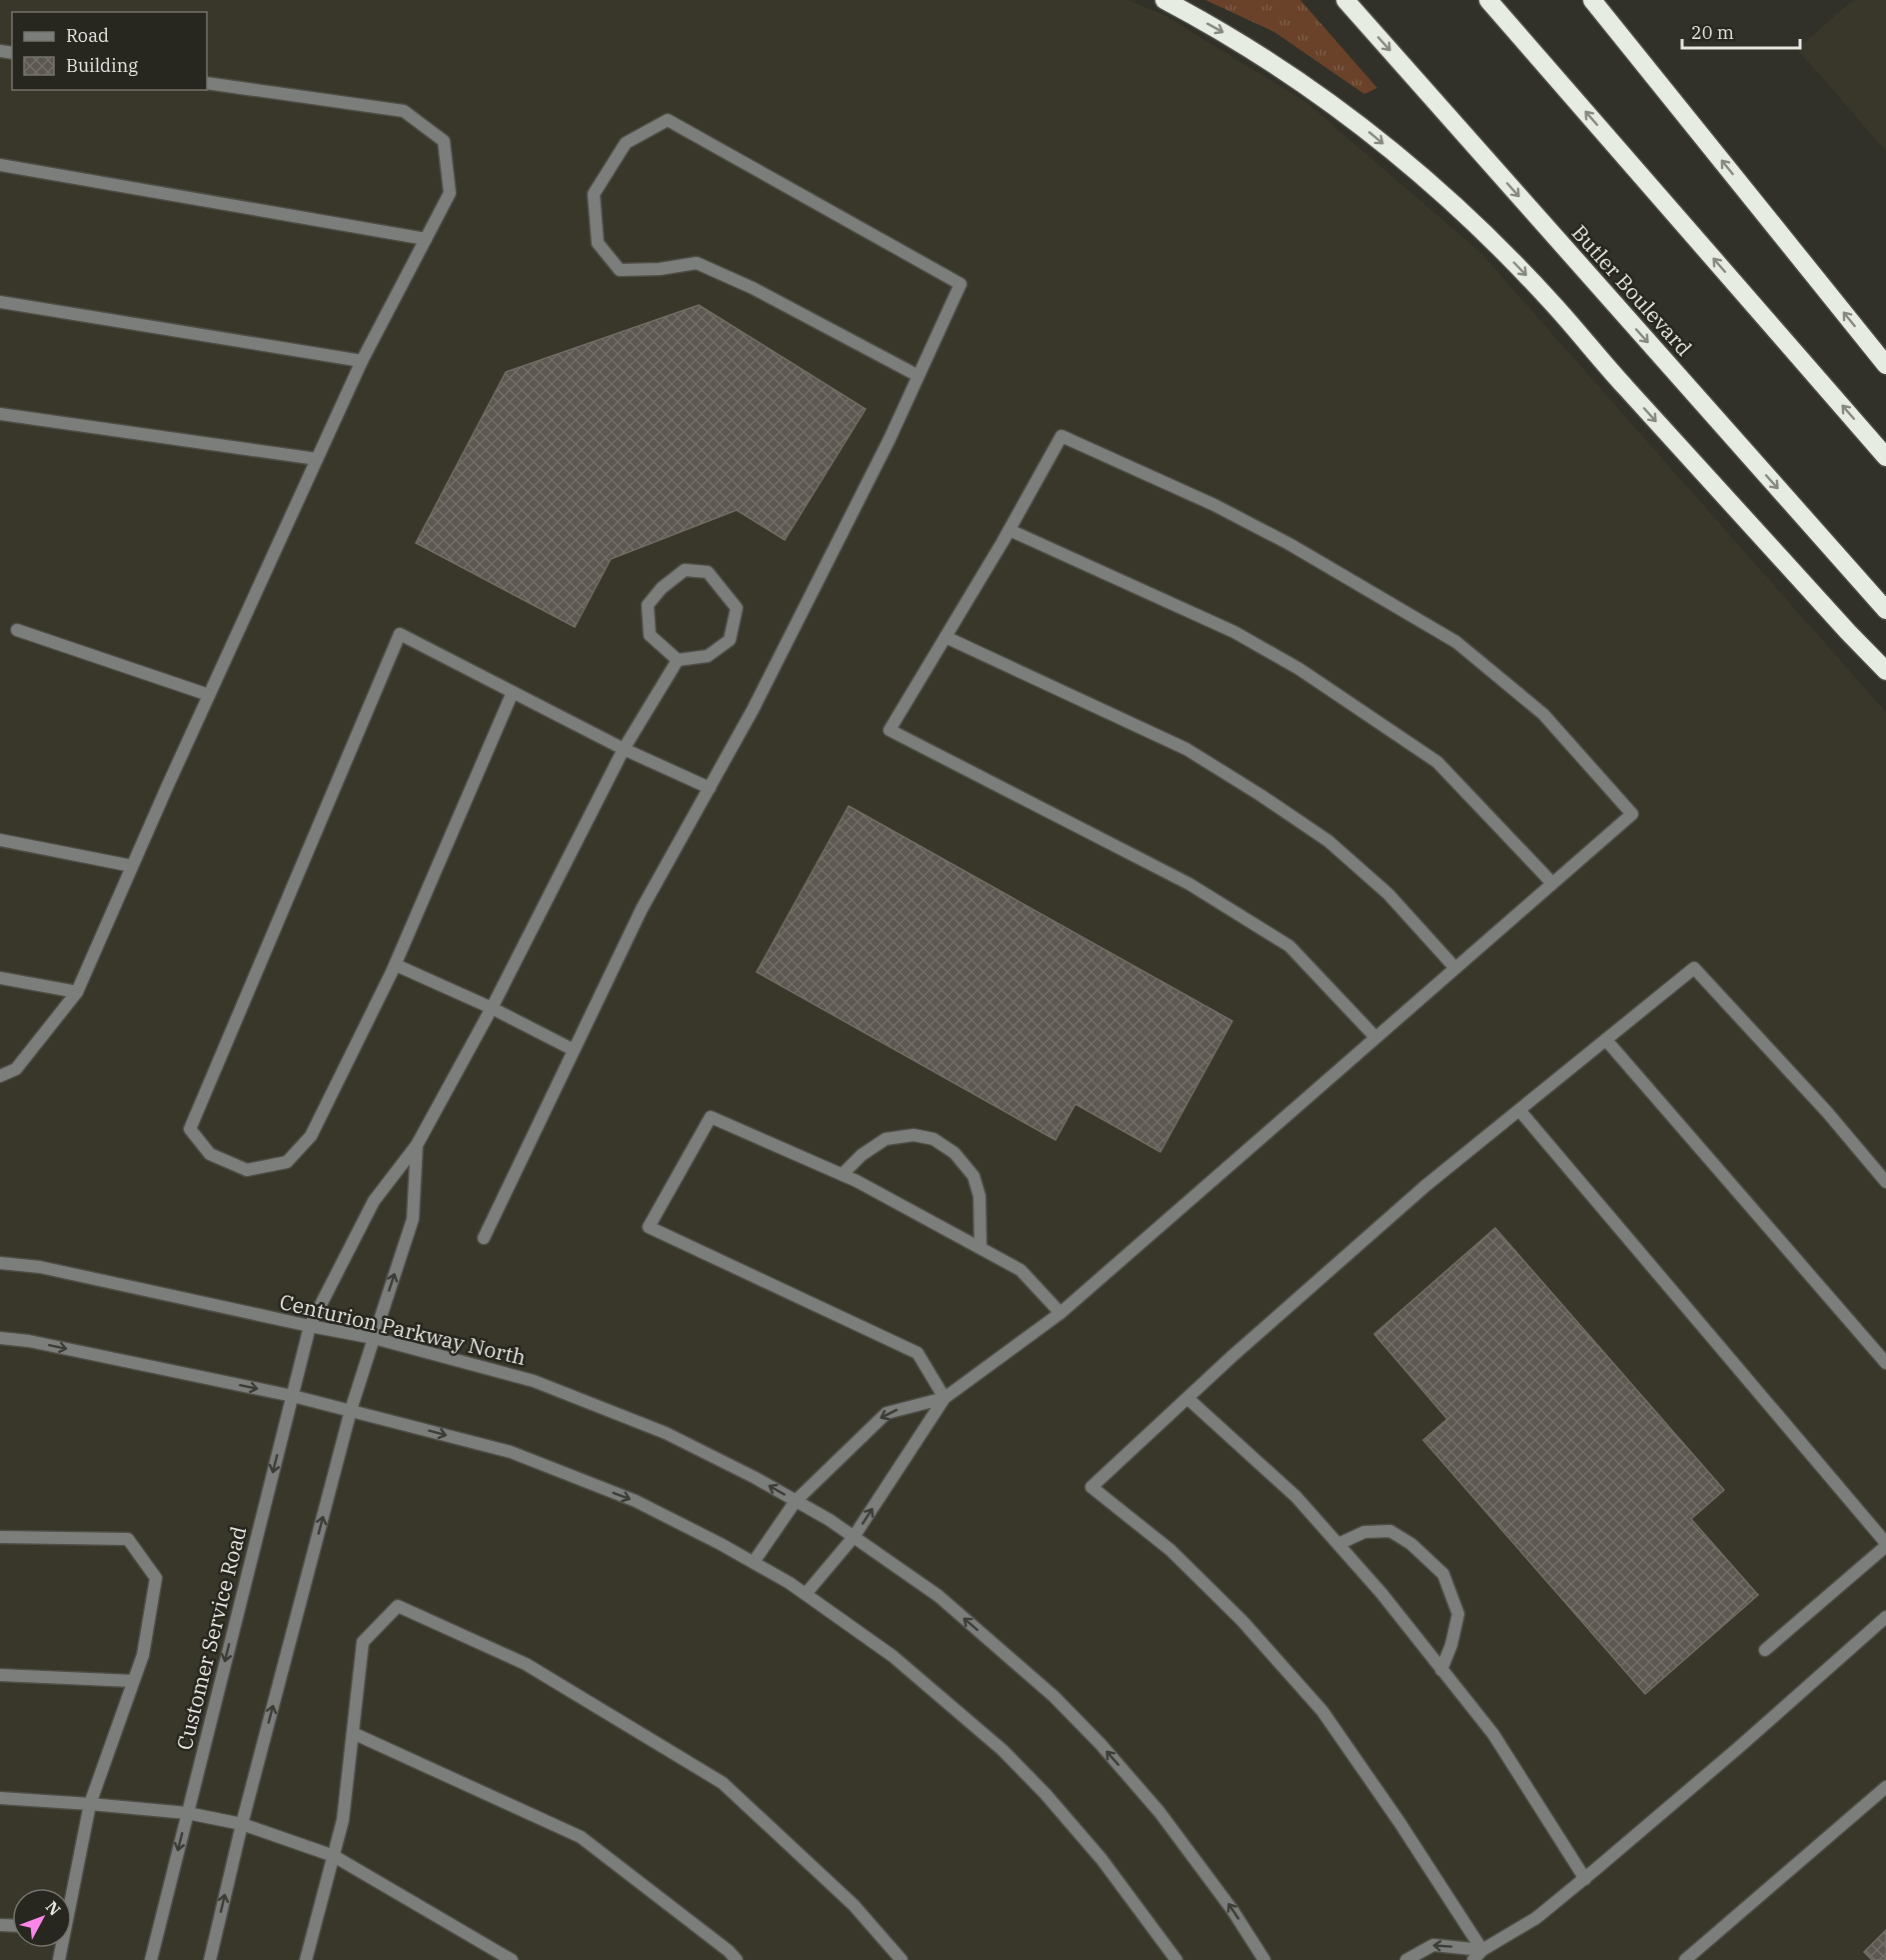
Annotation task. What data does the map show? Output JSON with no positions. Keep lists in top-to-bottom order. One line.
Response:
{"streets":{"highway":["Butler Boulevard"],"street":["Centurion Parkway North","Customer Service Road"]},"crossings":[["Centurion Parkway North","Customer Service Road"]],"legend":["Road","Building"],"scale_bar":"20 m","north":"top right"}
